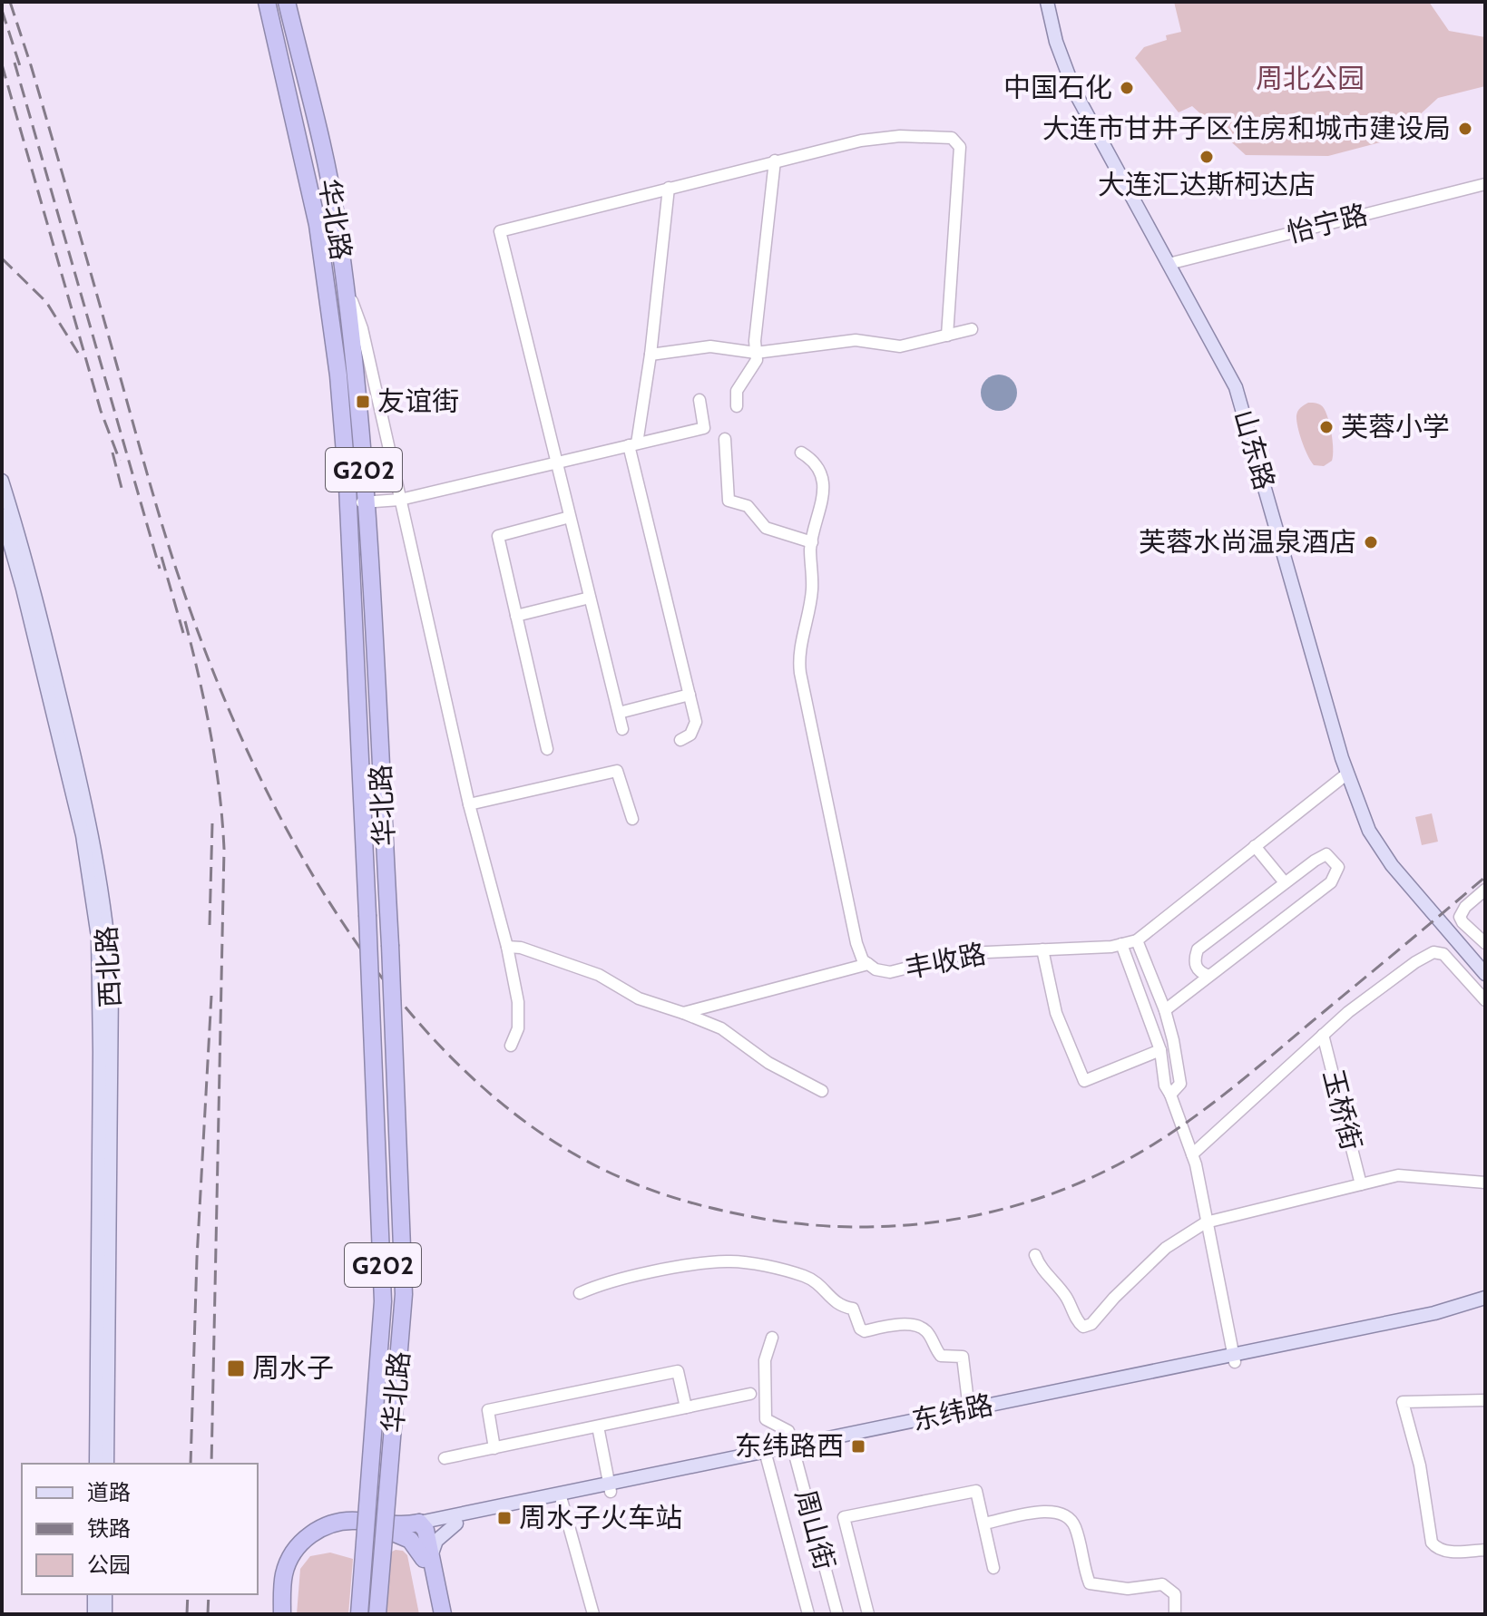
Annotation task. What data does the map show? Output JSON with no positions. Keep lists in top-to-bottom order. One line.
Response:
{"streets":{"highway":["华北路","G202"],"main road":["山东路","西北路","东纬路"],"street":["怡宁路","丰收路","玉桥街","周山街"]},"crossings":[["怡宁路","山东路"],["山东路","丰收路"],["东纬路","周山街"]],"parks":["周北公园"],"places":{"other":["中国石化","大连市甘井子区住房和城市建设局","大连汇达斯柯达店","芙蓉小学","芙蓉水尚温泉酒店"],"transit":["友谊街","周水子","东纬路西","周水子火车站"]},"legend":["道路","铁路","公园"]}
